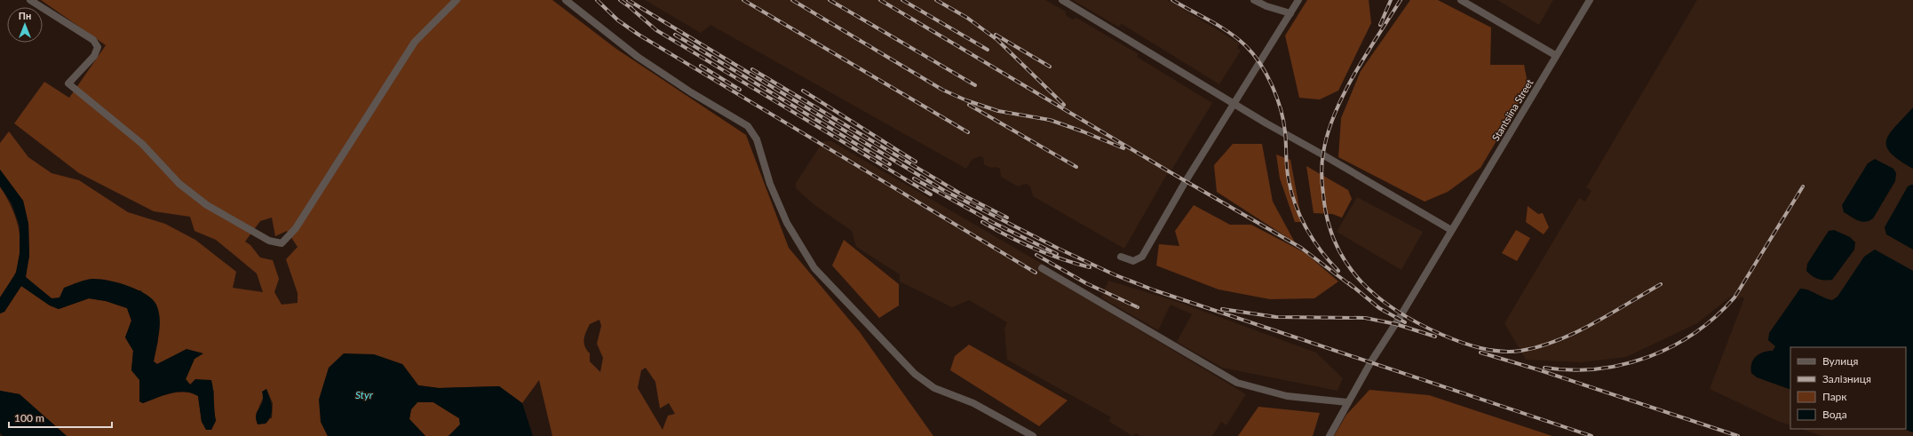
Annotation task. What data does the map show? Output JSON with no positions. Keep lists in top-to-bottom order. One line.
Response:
{"streets":{"street":["Stantsiina Street"]},"water":["Styr"],"legend":["Вулиця","Залізниця","Парк","Вода"],"scale_bar":"100 m","north":"top"}
